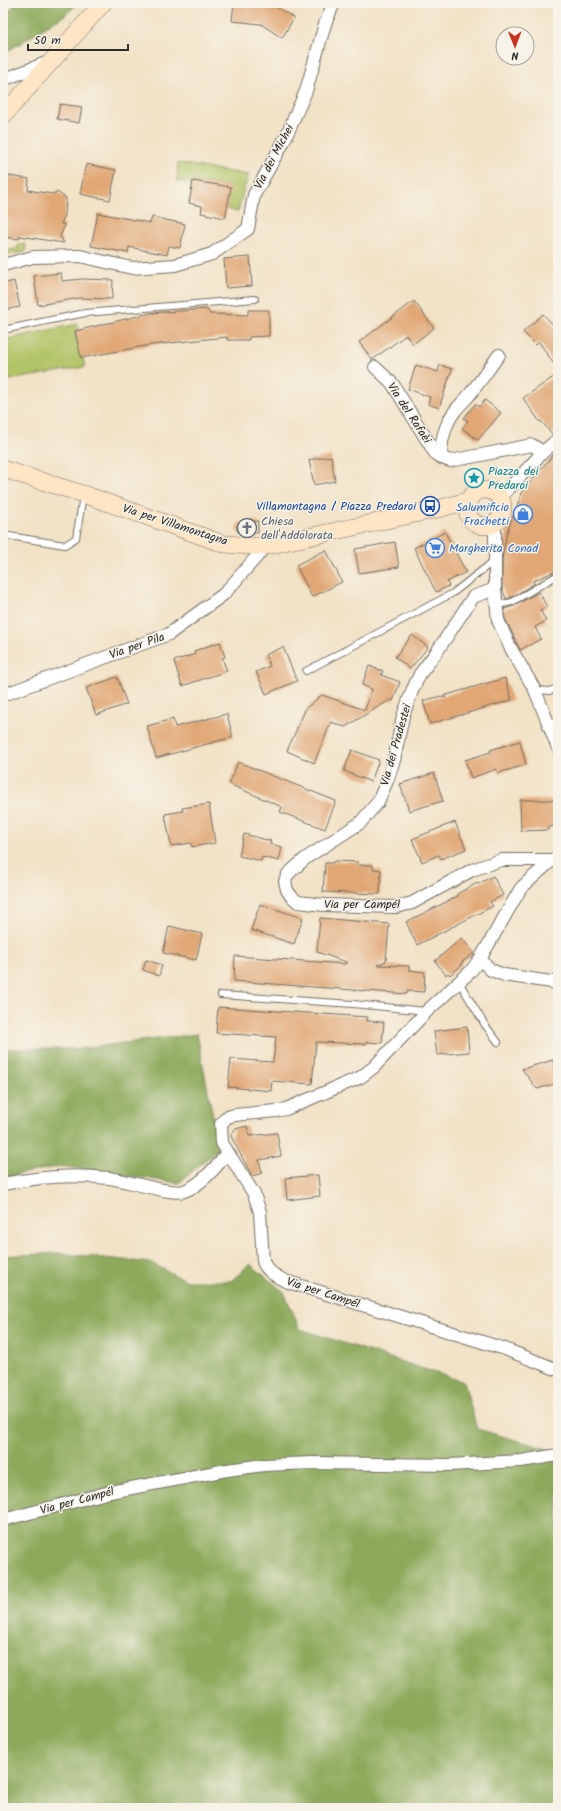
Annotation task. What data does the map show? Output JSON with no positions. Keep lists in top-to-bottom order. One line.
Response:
{"streets":{"street":["Via dei Michei","Via del Rafaèi","Via per Villamontagna","Via per Pila","Via dei Pradestei","Via per Campél"]},"crossings":[["Via per Villamontagna","Via per Pila"],["Via dei Pradestei","Via per Campél"]],"places":{"place":["Piazza dei Predaroi"],"bus stop":["Villamontagna / Piazza Predaroi"],"shop":["Salumificio Frachetti"],"church":["Chiesa dell'Addolorata"],"supermarket":["Margherita Conad"]},"scale_bar":"50 m","north":"bottom"}
